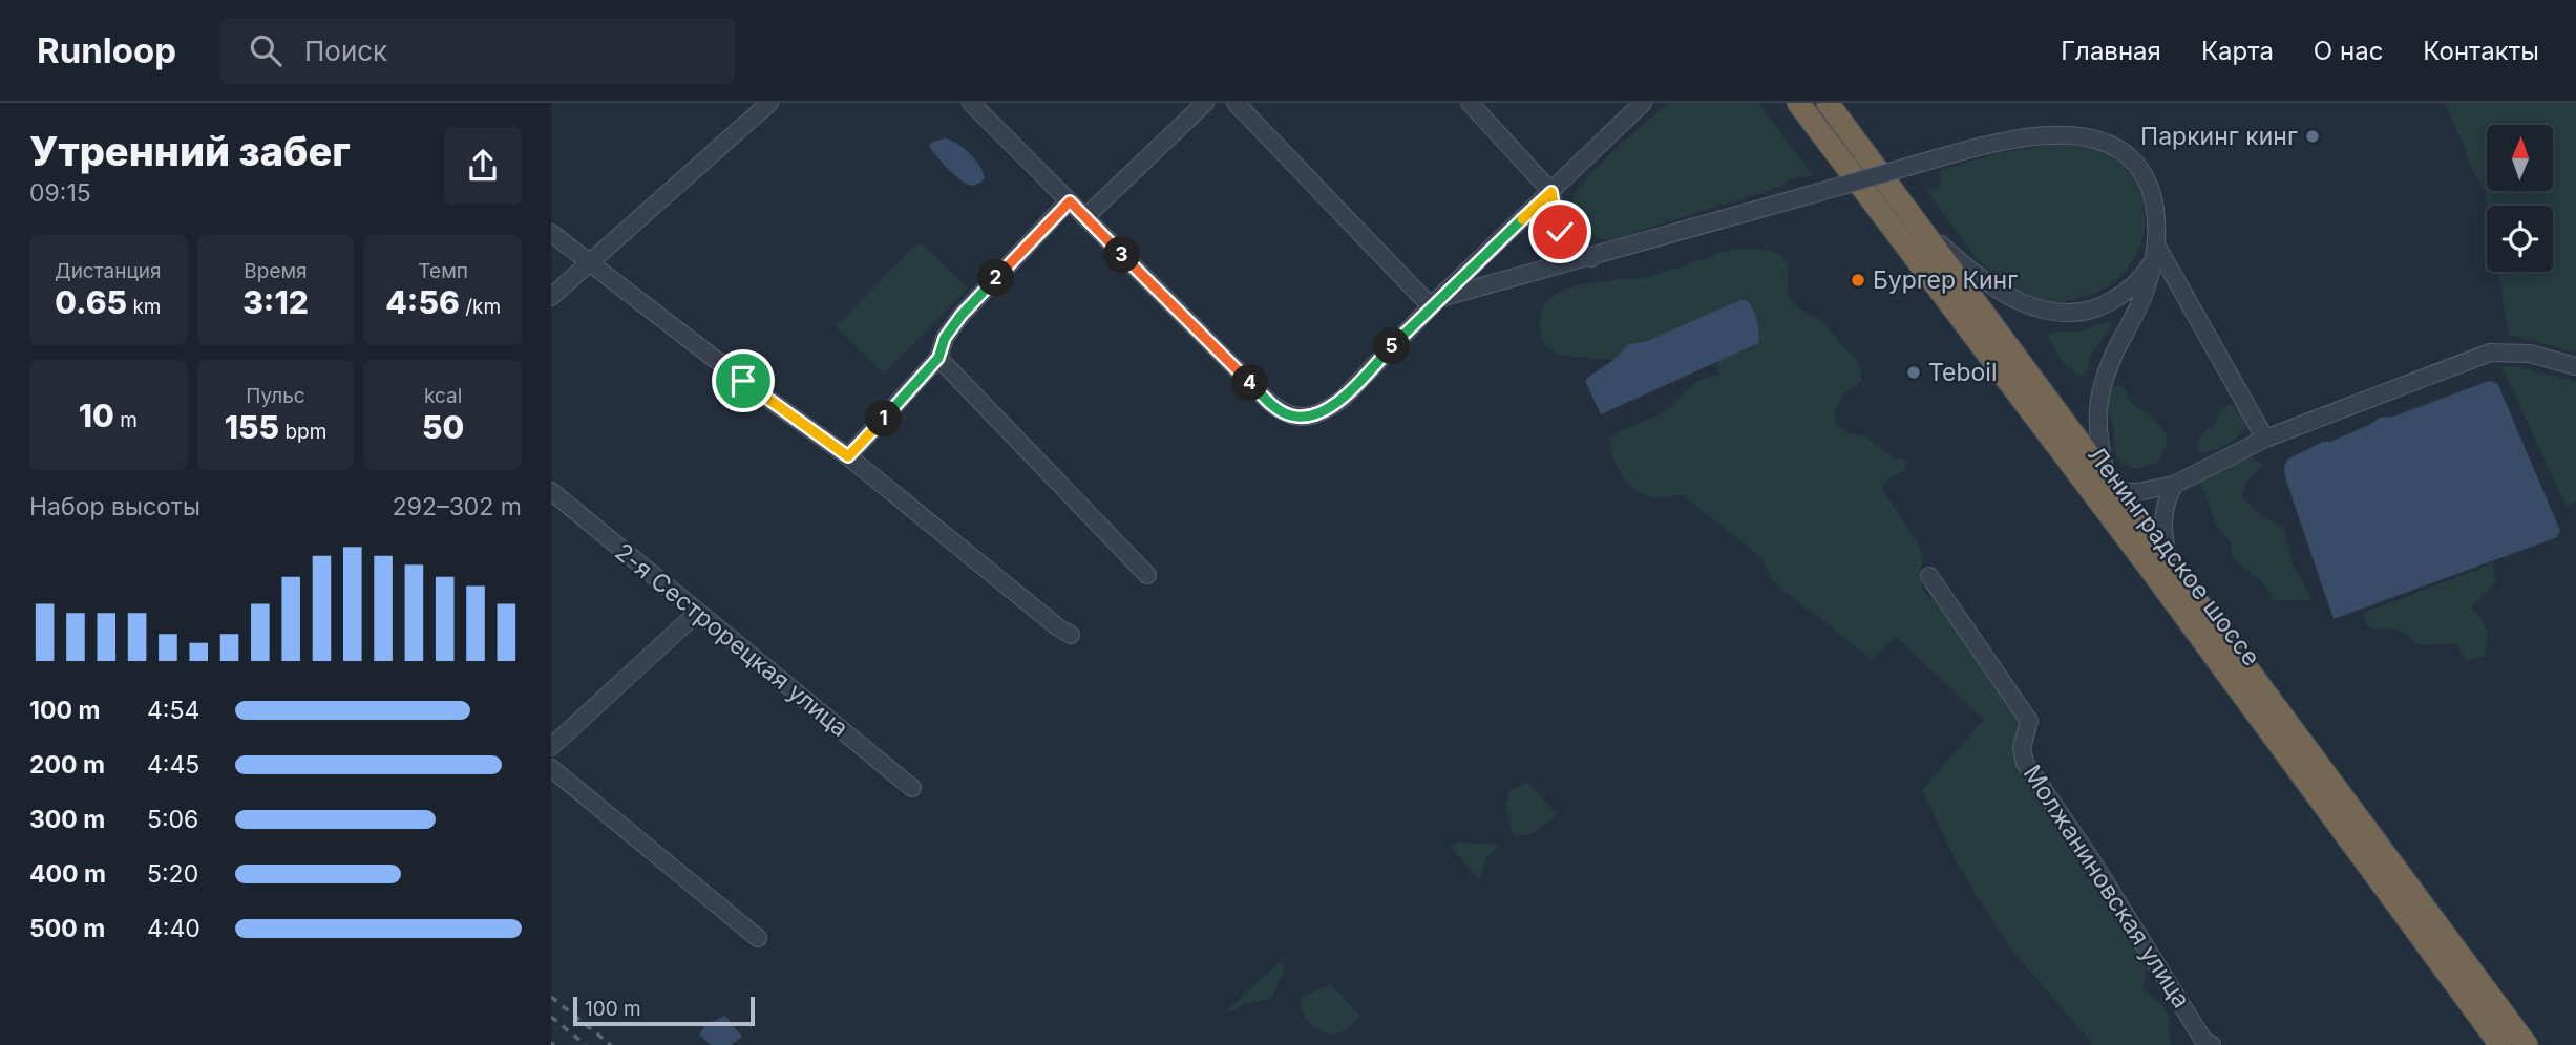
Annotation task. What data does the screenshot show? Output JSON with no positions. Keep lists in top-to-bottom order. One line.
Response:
{"streets":{"highway":["Ленинградское шоссе"],"street":["2-я Сестрорецкая улица","Молжаниновская улица"]},"places":["Паркинг кинг","Бургер Кинг","Teboil"],"scale_bar":"100 m","north":"top","page":{"header":"Runloop","search":"Поиск","nav":["Главная","Карта","О нас","Контакты"],"heading":["Утренний забег","09:15"],"stats":[["Дистанция","0.65 km"],["Время","3:12"],["Темп","4:56 /km"],["10 m"],["Пульс","155 bpm"],["kcal","50"]],"pins":["3","2","5","4","1"],"chart":["Набор высоты","292–302 m"],"list":[{"name":"100 m","note":"4:54"},{"name":"200 m","note":"4:45"},{"name":"300 m","note":"5:06"},{"name":"400 m","note":"5:20"},{"name":"500 m","note":"4:40"}],"scale":"100 m"}}
